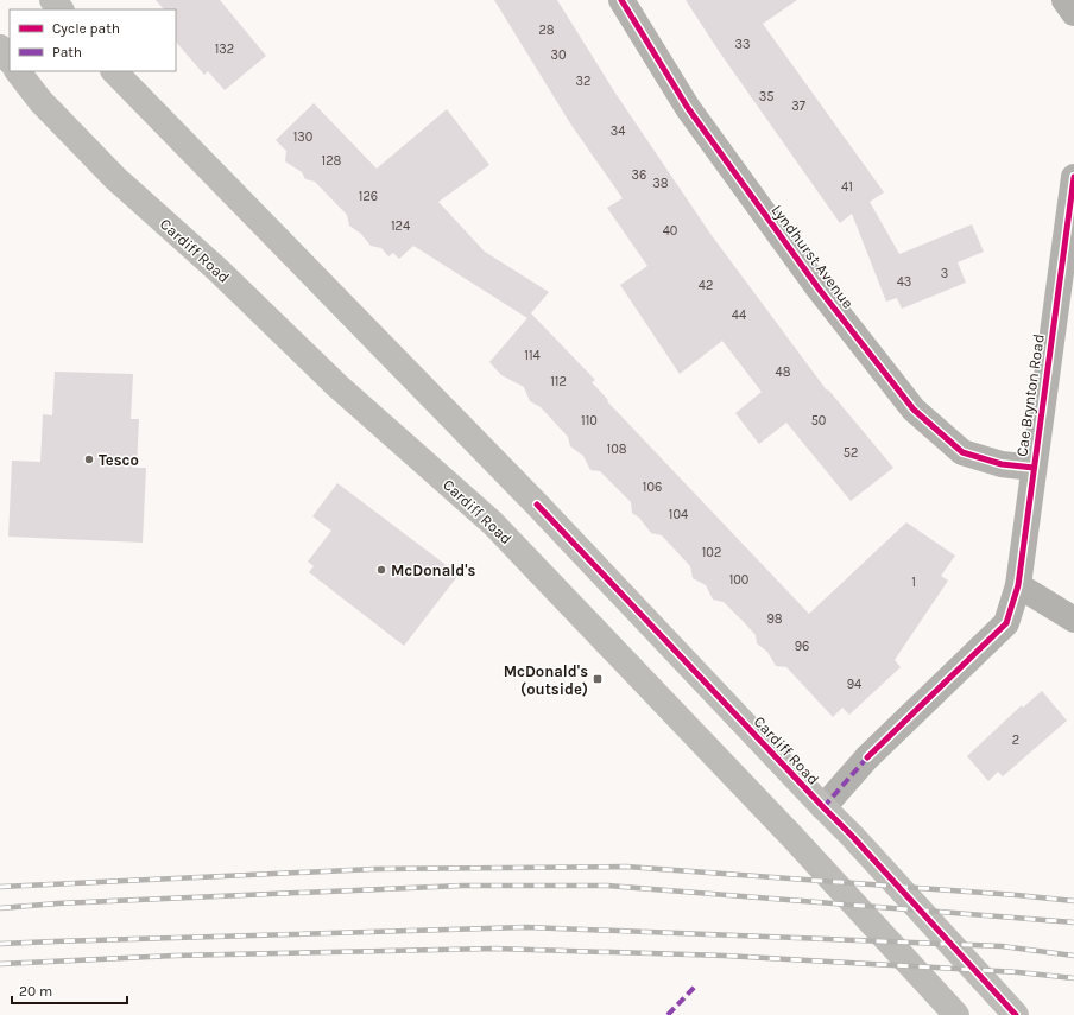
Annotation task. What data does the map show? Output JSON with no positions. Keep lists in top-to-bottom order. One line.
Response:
{"streets":{"main road":["Cardiff Road"],"street":["Lyndhurst Avenue","Cae Brynton Road"]},"crossings":[["Cardiff Road","Cae Brynton Road"],["Lyndhurst Avenue","Cae Brynton Road"]],"places":{"other":["Tesco","McDonald's"],"transit":["McDonald's (outside)"]},"house_numbers":["28","33","132","30","32","35","37","34","130","128","36","38","41","126","124","40","3","43","42","44","114","48","112","110","50","108","52","106","104","102","100","1","98","96","94","2"],"legend":["Cycle path","Path"],"scale_bar":"20 m"}
